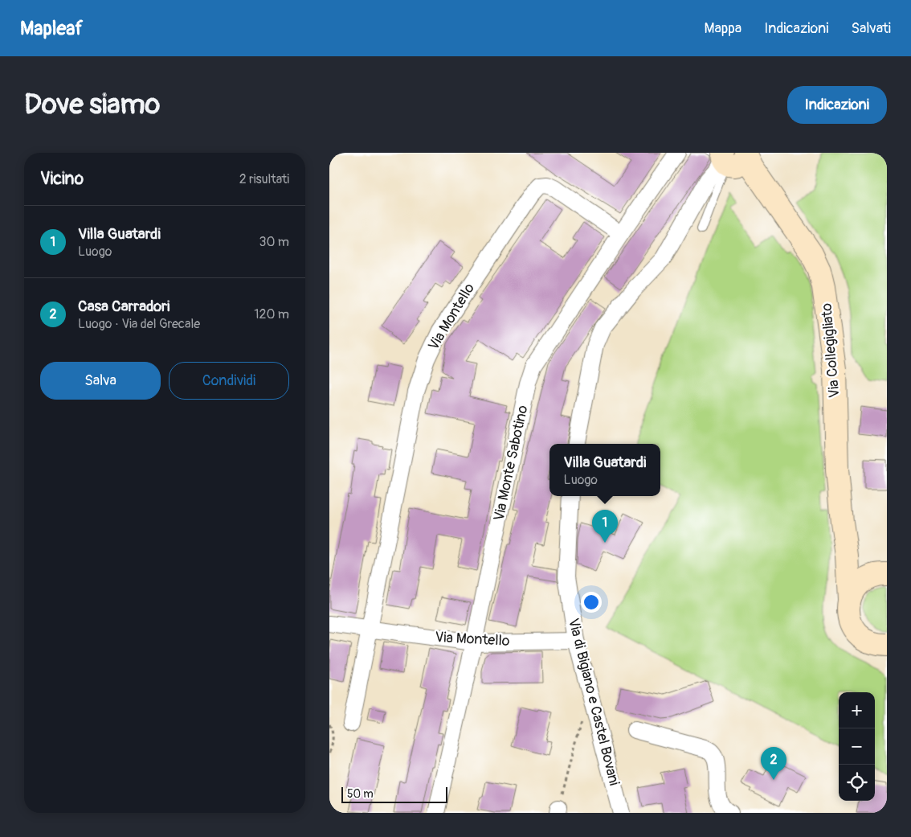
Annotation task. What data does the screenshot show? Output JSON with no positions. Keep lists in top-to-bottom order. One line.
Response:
{"streets":{"main road":["Via Collegigliato"],"street":["Via Montello","Via Monte Sabotino","Via di Bigiano e Castel Bovani"]},"crossings":[["Via Montello","Via Monte Sabotino"],["Via Montello","Via di Bigiano e Castel Bovani"]],"scale_bar":"50 m","page":{"header":"Mapleaf","nav":["Mappa","Indicazioni","Salvati"],"buttons":["Indicazioni",["Salva","Condividi"]],"title":"Dove siamo","heading":["Vicino","2 risultati"],"list":[{"mark":"1","name":"Villa Guatardi","note":"Luogo","value":"30 m"},{"mark":"2","name":"Casa Carradori","note":"Luogo · Via del Grecale","value":"120 m"}],"popup":["Villa Guatardi","Luogo"],"pins":["1","2"],"map_buttons":["+","−"],"scale":"50 m"}}
